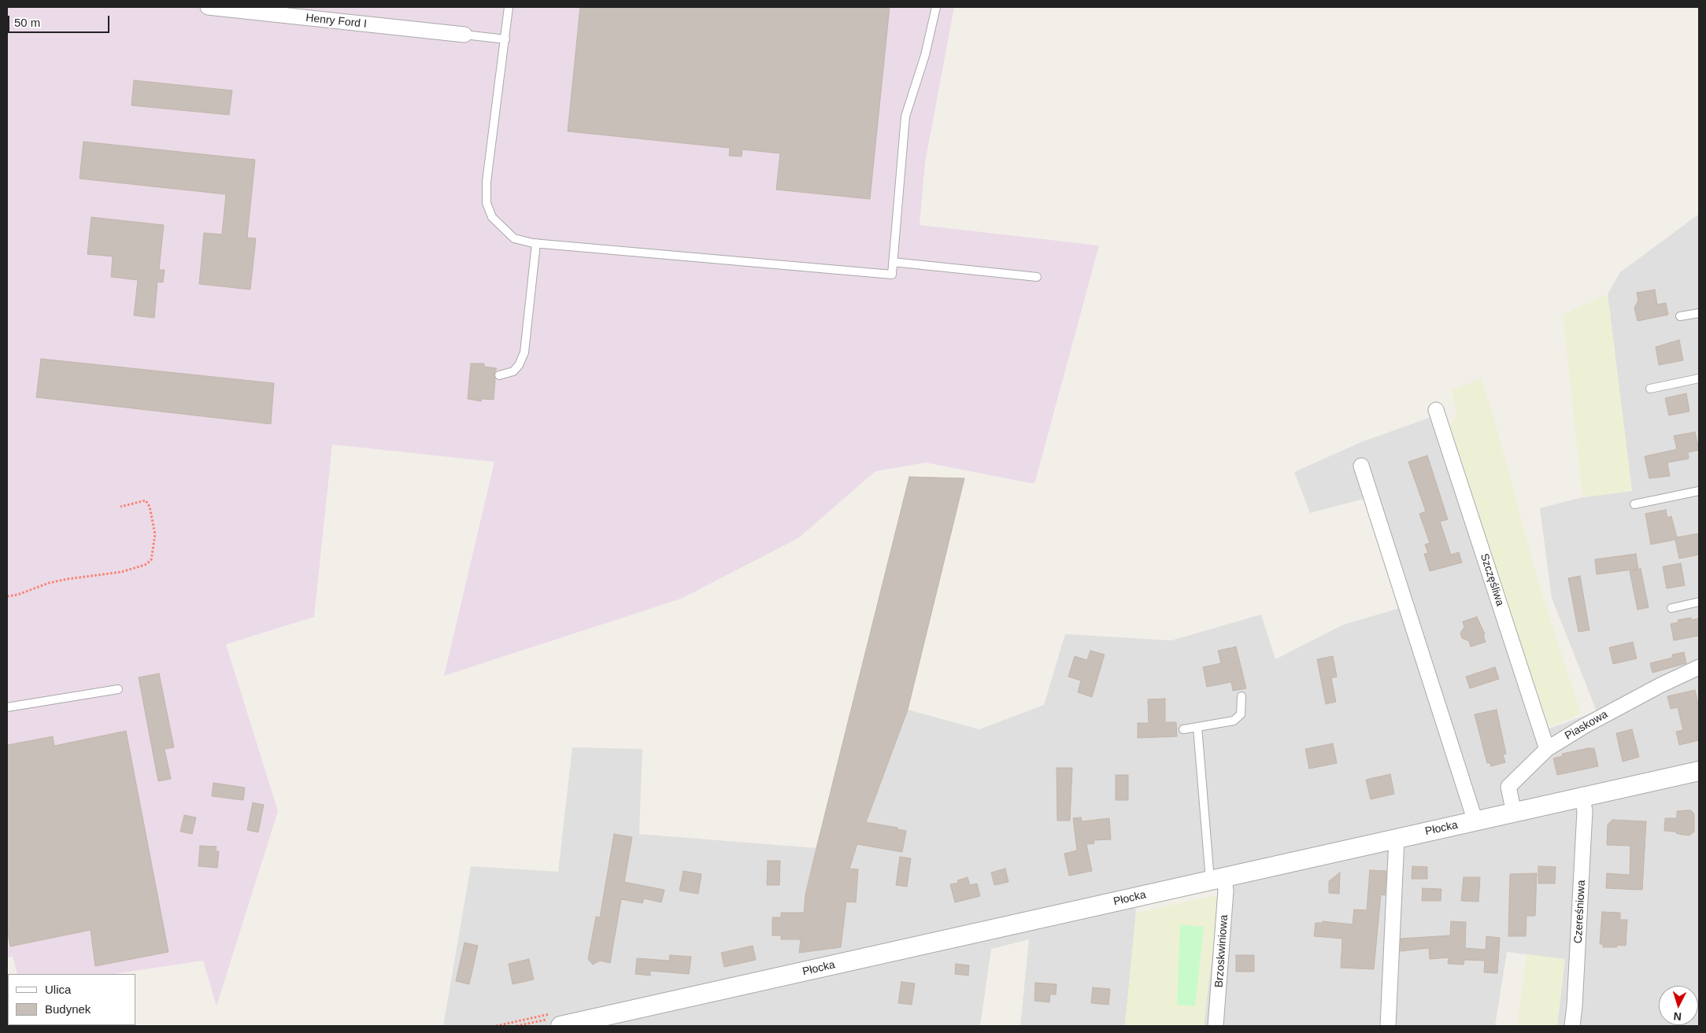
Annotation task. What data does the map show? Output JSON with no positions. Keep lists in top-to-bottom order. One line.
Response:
{"streets":{"street":["Henry Ford I","Szczęśliwa","Piaskowa","Płocka","Czereśniowa","Brzoskwiniowa"]},"crossings":[["Szczęśliwa","Piaskowa"],["Piaskowa","Płocka"],["Płocka","Czereśniowa"],["Płocka","Brzoskwiniowa"]],"legend":["Ulica","Budynek"],"scale_bar":"50 m","north":"bottom"}
